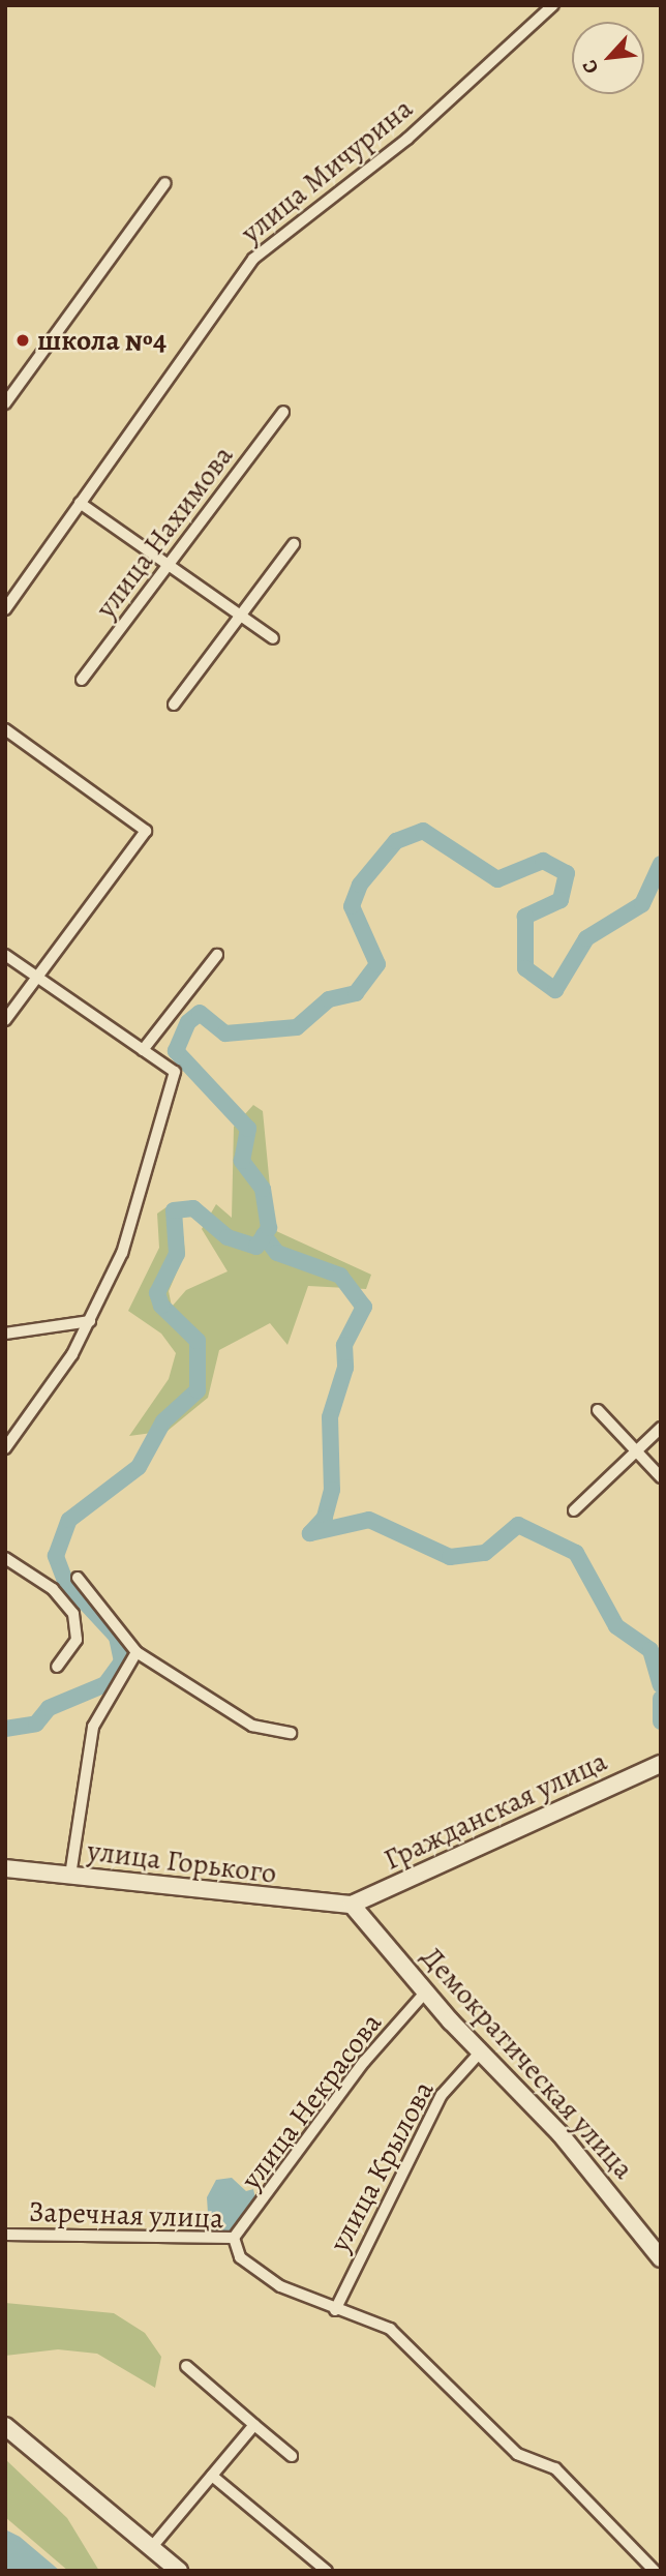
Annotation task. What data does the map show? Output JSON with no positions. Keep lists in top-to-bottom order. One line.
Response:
{"streets":{"street":["улица Мичурина","улица Нахимова","Гражданская улица","улица Горького","Демократическая улица","улица Некрасова","улица Крылова","Заречная улица"]},"crossings":[["Гражданская улица","улица Горького"],["Гражданская улица","Демократическая улица"],["улица Горького","Демократическая улица"],["Демократическая улица","улица Некрасова"],["Демократическая улица","улица Крылова"],["улица Некрасова","Заречная улица"],["улица Крылова","Заречная улица"]],"places":["школа №4"],"north":"bottom left"}
